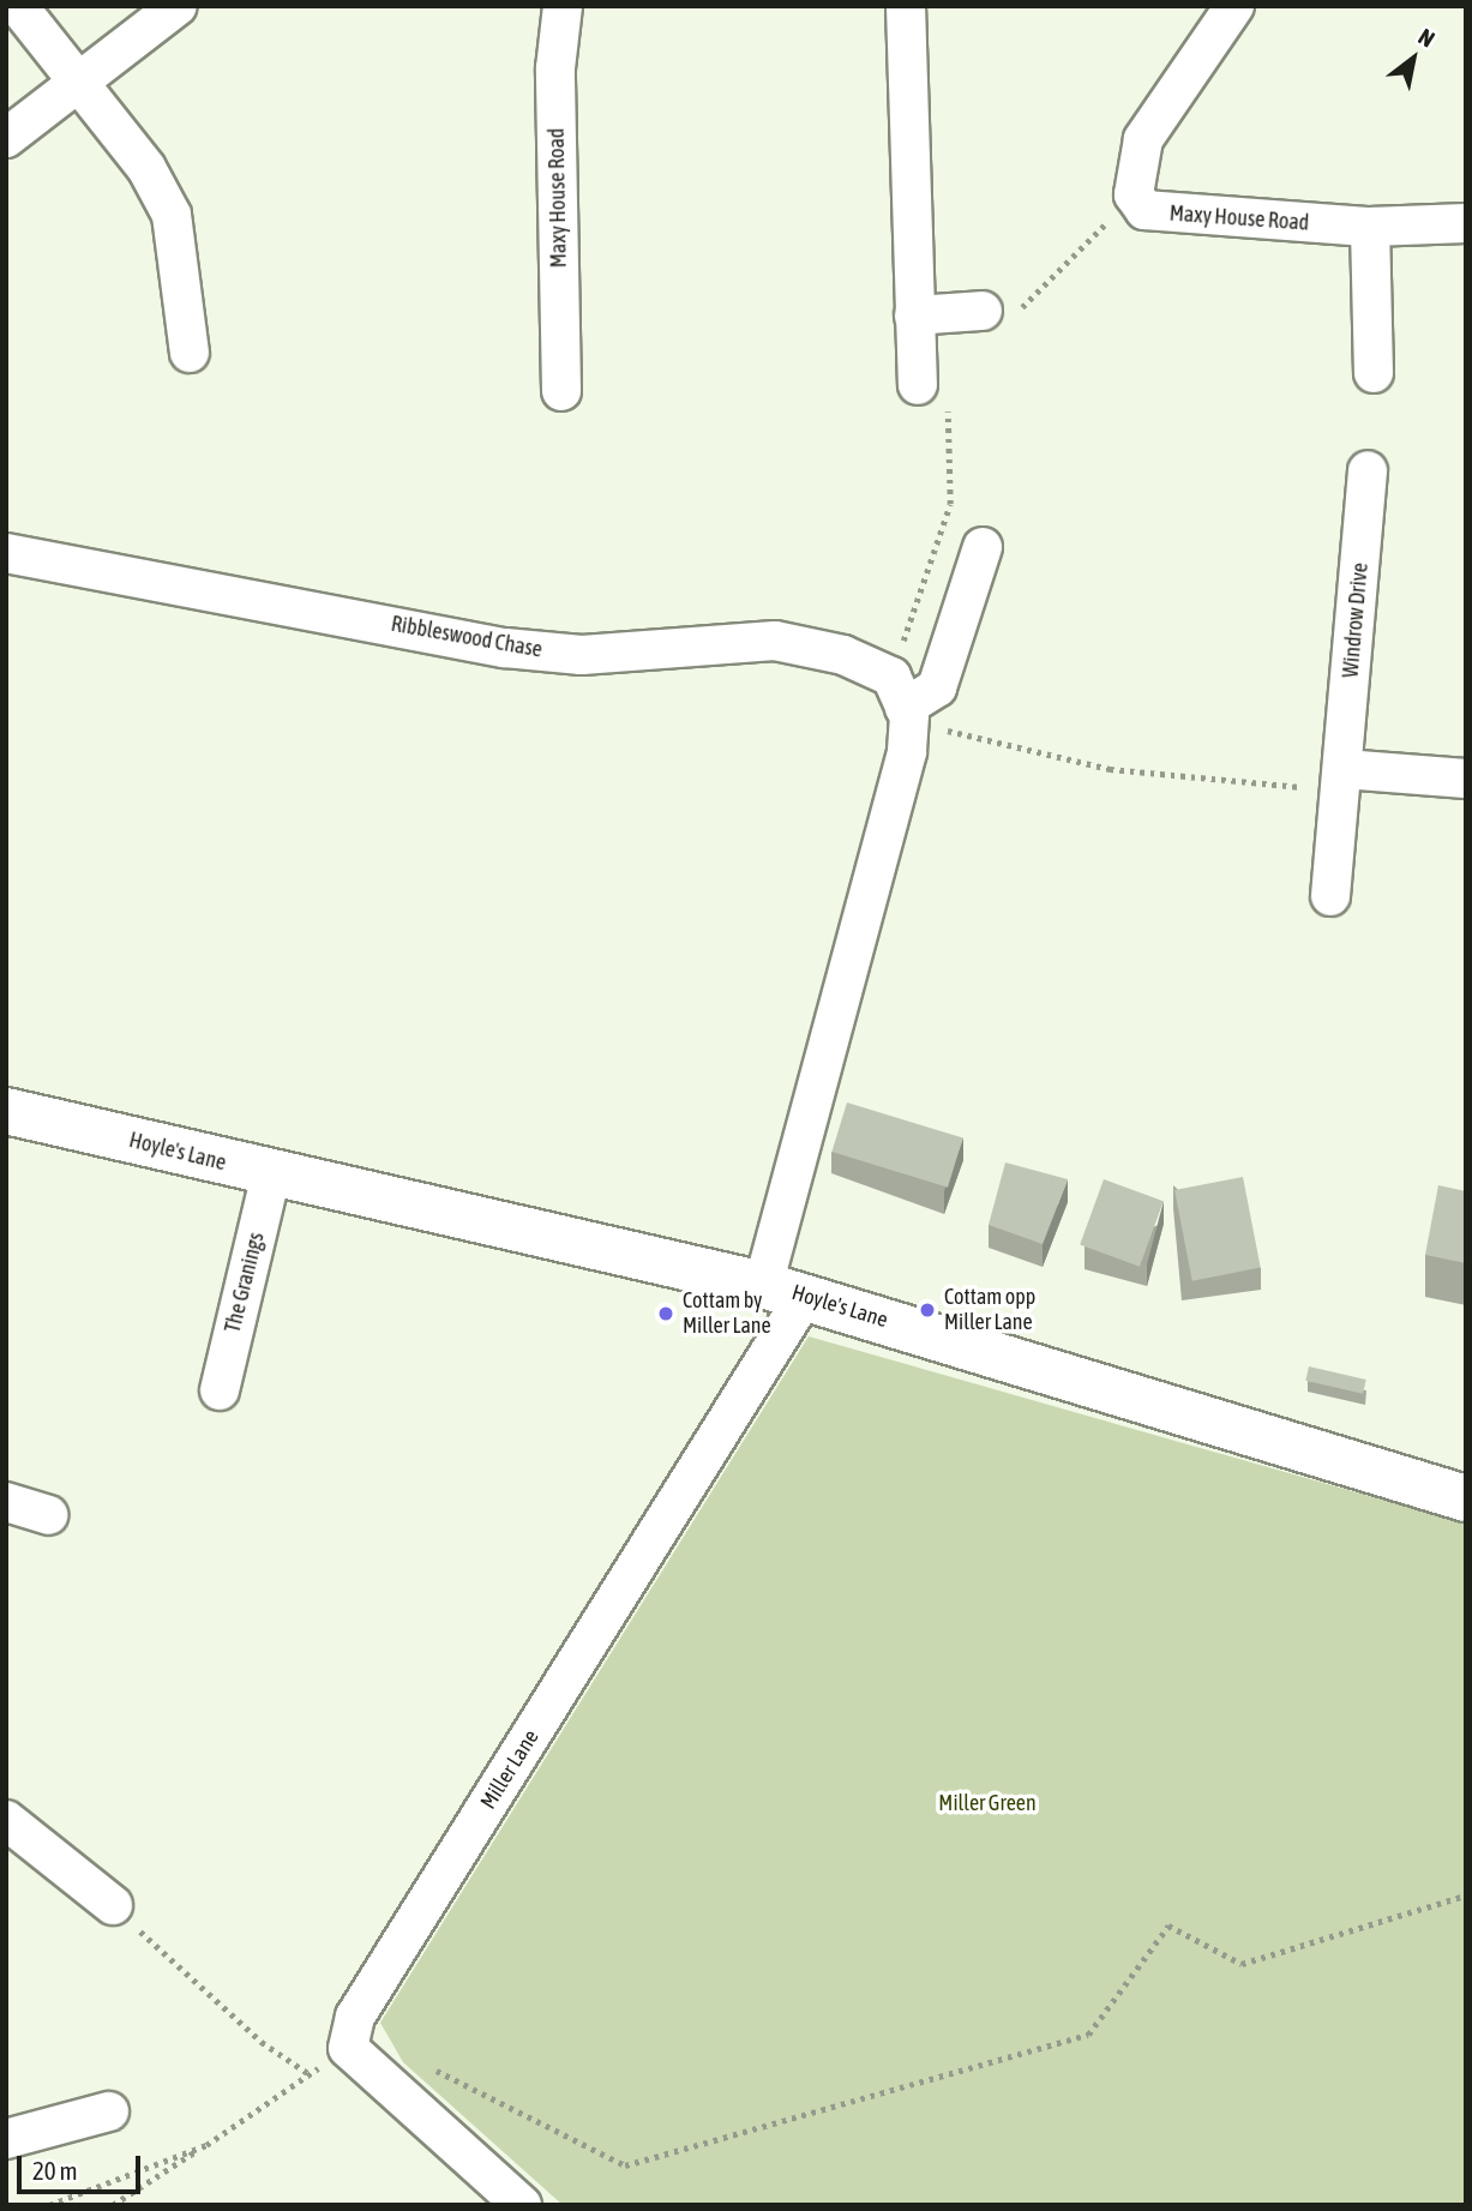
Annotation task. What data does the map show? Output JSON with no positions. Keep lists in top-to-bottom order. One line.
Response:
{"streets":{"street":["Maxy House Road","Windrow Drive","Ribbleswood Chase","Hoyle's Lane","The Granings","Miller Lane"]},"crossings":[["Hoyle's Lane","The Granings"],["Hoyle's Lane","Miller Lane"]],"parks":["Miller Green"],"places":["Cottam opp Miller Lane","Cottam by Miller Lane"],"scale_bar":"20 m","north":"top right"}
